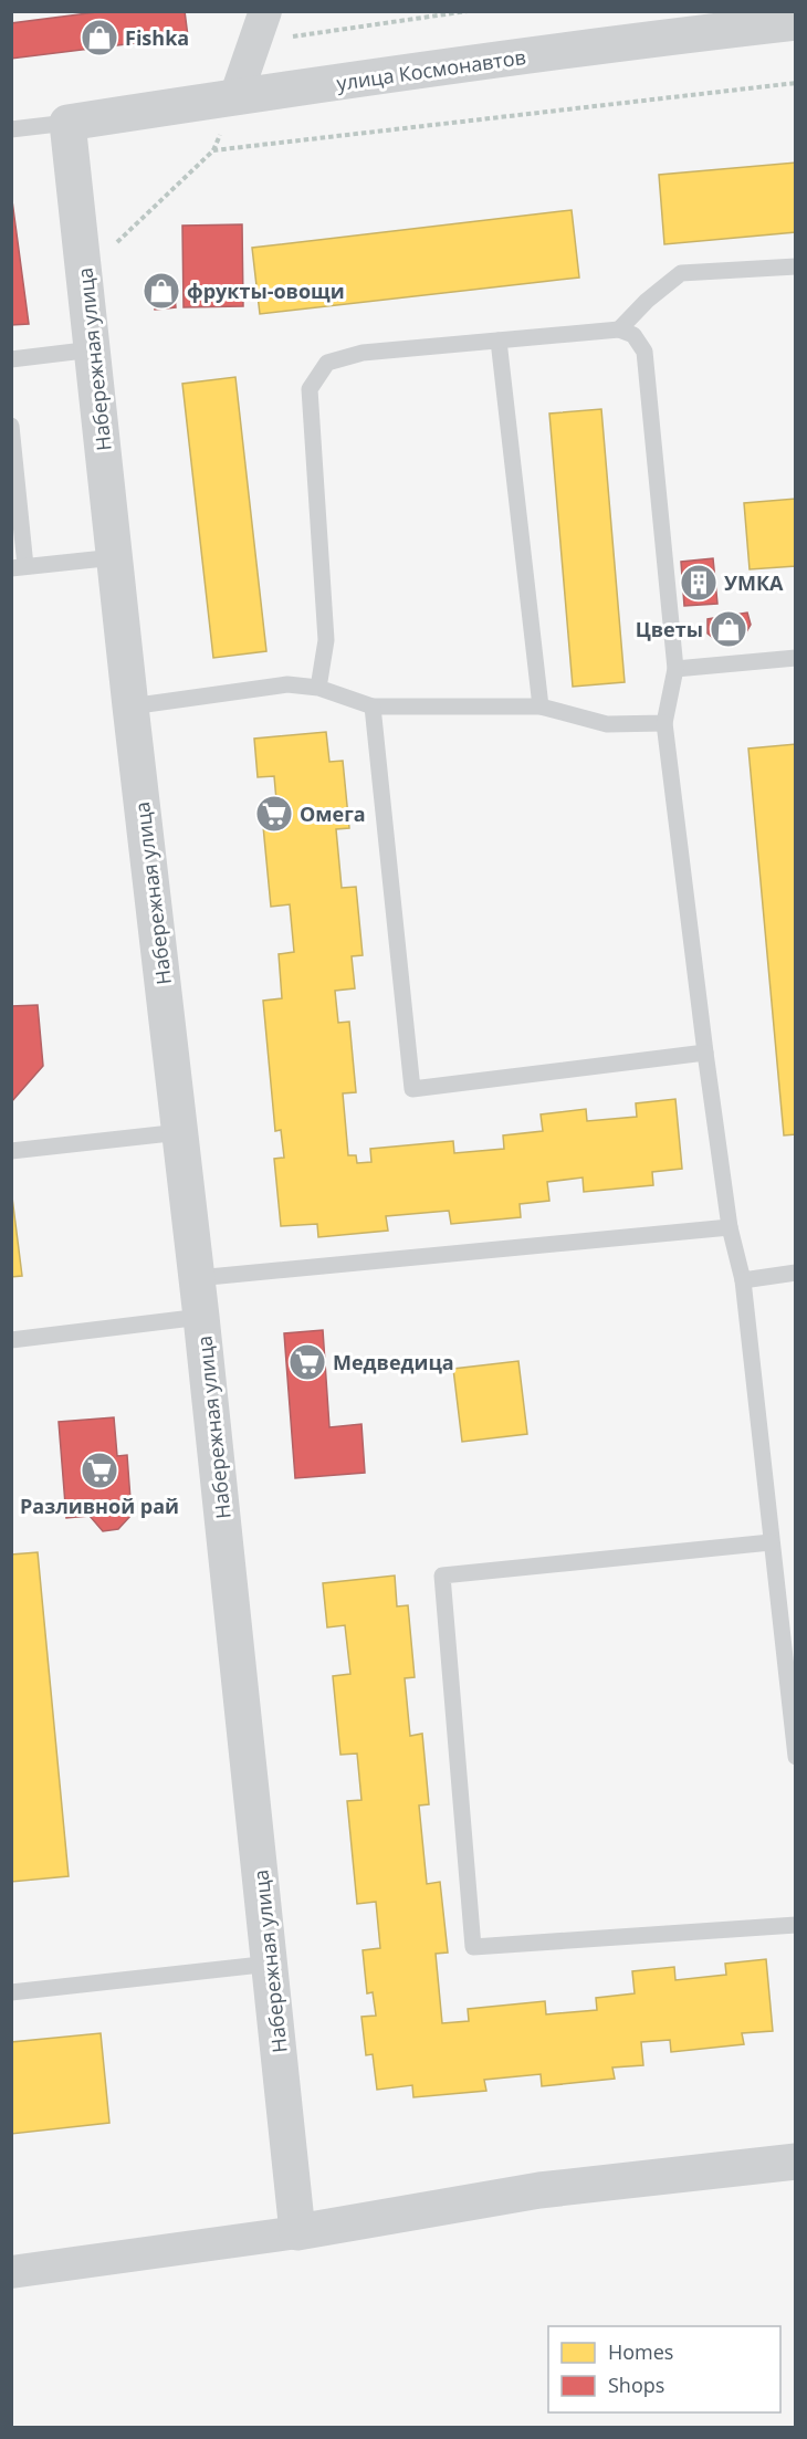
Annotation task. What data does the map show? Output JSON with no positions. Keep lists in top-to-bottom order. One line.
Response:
{"streets":{"street":["улица Космонавтов","Набережная улица"]},"crossings":[["улица Космонавтов","Набережная улица"]],"places":{"shop":["Fishka","фрукты-овощи","Цветы"],"building":["УМКА"],"supermarket":["Омега","Медведица","Разливной рай"]},"legend":["Homes","Shops"]}
